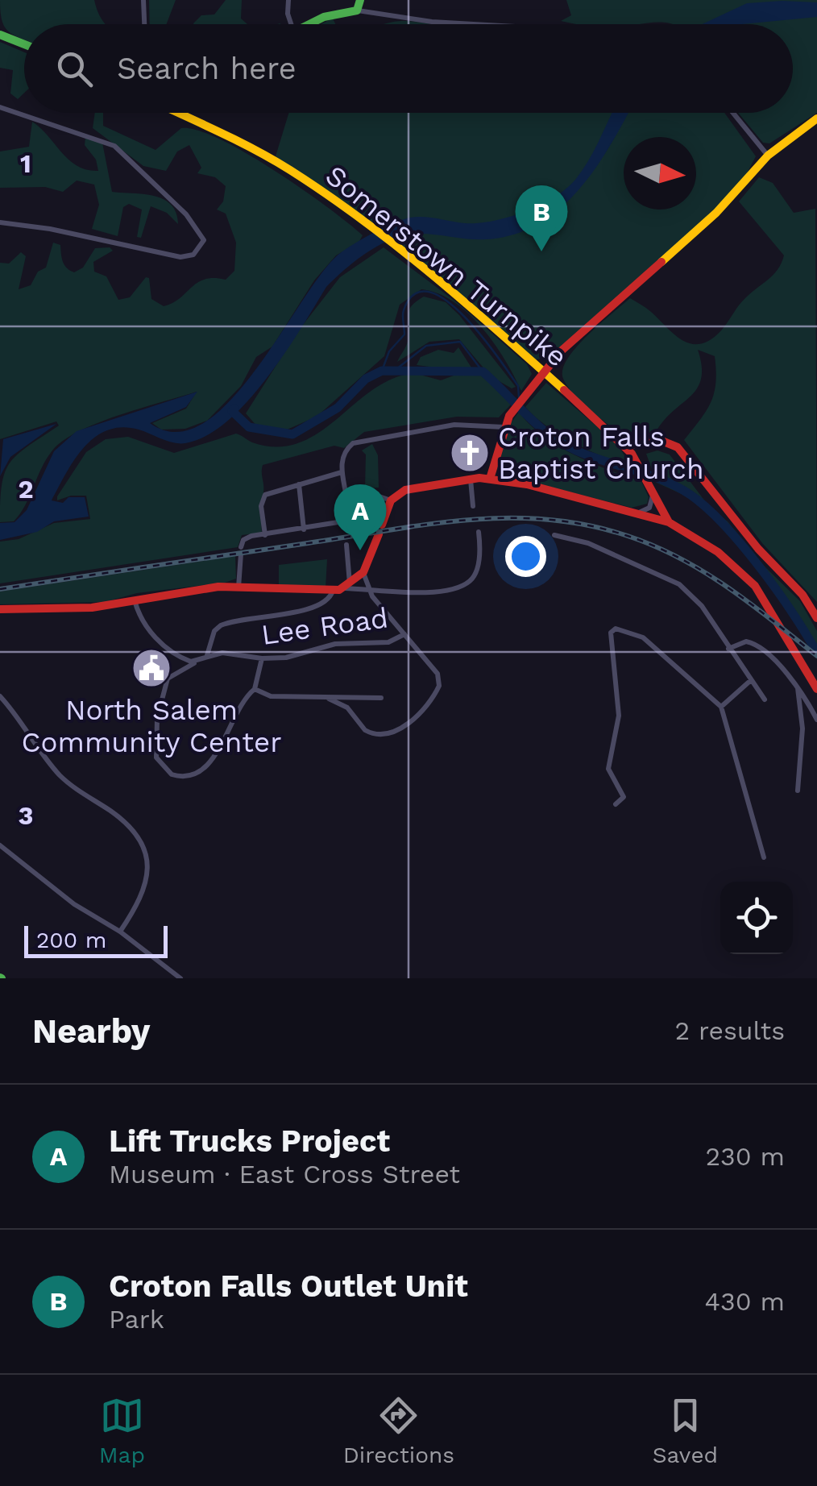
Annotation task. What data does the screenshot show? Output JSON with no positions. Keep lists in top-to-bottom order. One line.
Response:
{"streets":{"main road":["Somerstown Turnpike"],"street":["Lee Road"]},"places":{"church":["Croton Falls Baptist Church"],"public building":["North Salem Community Center"]},"scale_bar":"200 m","north":"right","page":{"search":"Search here","pins":["B","A"],"scale":"200 m","heading":["Nearby","2 results"],"list":[{"mark":"A","name":"Lift Trucks Project","note":"Museum · East Cross Street","value":"230 m"},{"mark":"B","name":"Croton Falls Outlet Unit","note":"Park","value":"430 m"}],"nav":["Map","Directions","Saved"]},"grid":{"rows":["1","2","3"]}}
